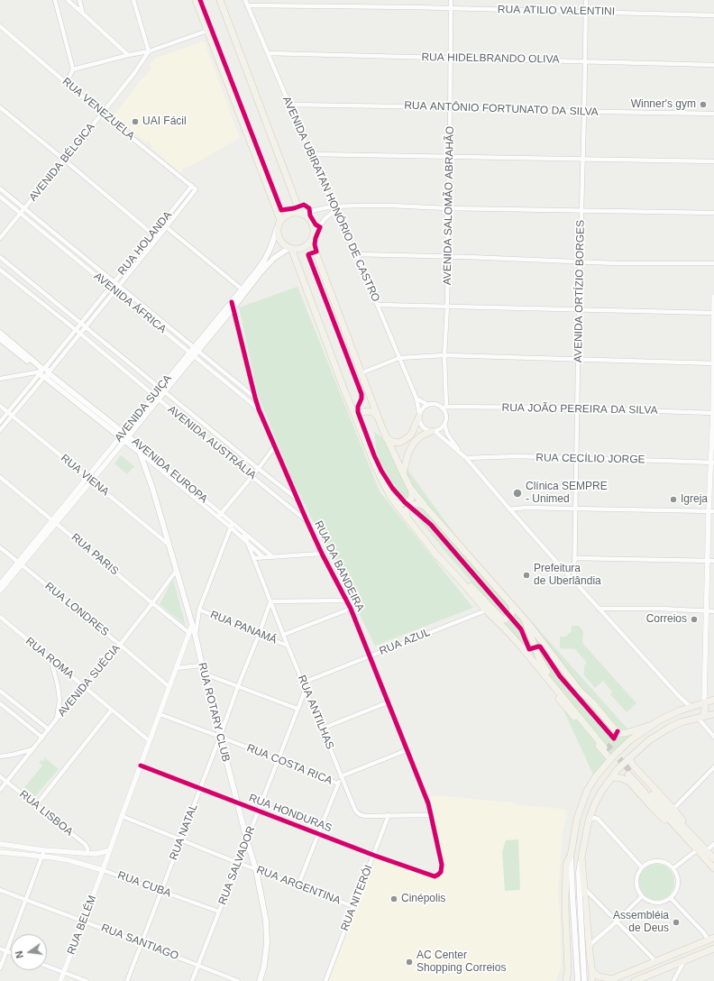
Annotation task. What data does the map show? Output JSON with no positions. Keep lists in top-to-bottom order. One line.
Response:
{"streets":{"main road":["AVENIDA SUIÇA","AVENIDA EUROPA","RUA ROTARY CLUB"],"street":["RUA ATILIO VALENTINI","RUA HIDELBRANDO OLIVA","RUA VENEZUELA","RUA ANTÔNIO FORTUNATO DA SILVA","AVENIDA BÉLGICA","AVENIDA UBIRATAN HONÓRIO DE CASTRO","AVENIDA SALOMÃO ABRAHÃO","RUA HOLANDA","AVENIDA ORTÍZIO BORGES","AVENIDA ÁFRICA","RUA JOÃO PEREIRA DA SILVA","AVENIDA AUSTRÁLIA","RUA CECÍLIO JORGE","RUA VIENA","RUA PARIS","RUA DA BANDEIRA","RUA LONDRES","RUA PANAMÁ","RUA AZUL","RUA ROMA","AVENIDA SUÉCIA","RUA ANTILHAS","RUA COSTA RICA","RUA LISBOA","RUA HONDURAS","RUA NATAL","RUA SALVADOR","RUA CUBA","RUA ARGENTINA","RUA NITERÓI","RUA BELÉM","RUA SANTIAGO"]},"crossings":[["RUA ATILIO VALENTINI","AVENIDA UBIRATAN HONÓRIO DE CASTRO"],["RUA ATILIO VALENTINI","AVENIDA SALOMÃO ABRAHÃO"],["RUA ATILIO VALENTINI","AVENIDA ORTÍZIO BORGES"],["RUA HIDELBRANDO OLIVA","AVENIDA UBIRATAN HONÓRIO DE CASTRO"],["RUA HIDELBRANDO OLIVA","AVENIDA SALOMÃO ABRAHÃO"],["RUA HIDELBRANDO OLIVA","AVENIDA ORTÍZIO BORGES"],["RUA VENEZUELA","AVENIDA BÉLGICA"],["RUA VENEZUELA","RUA HOLANDA"],["RUA ANTÔNIO FORTUNATO DA SILVA","AVENIDA UBIRATAN HONÓRIO DE CASTRO"],["RUA ANTÔNIO FORTUNATO DA SILVA","AVENIDA SALOMÃO ABRAHÃO"],["RUA ANTÔNIO FORTUNATO DA SILVA","AVENIDA ORTÍZIO BORGES"],["AVENIDA BÉLGICA","AVENIDA ÁFRICA"],["AVENIDA UBIRATAN HONÓRIO DE CASTRO","AVENIDA SALOMÃO ABRAHÃO"],["AVENIDA UBIRATAN HONÓRIO DE CASTRO","RUA JOÃO PEREIRA DA SILVA"],["AVENIDA SALOMÃO ABRAHÃO","RUA JOÃO PEREIRA DA SILVA"],["RUA HOLANDA","AVENIDA ÁFRICA"],["RUA HOLANDA","AVENIDA AUSTRÁLIA"],["RUA HOLANDA","AVENIDA EUROPA"],["RUA HOLANDA","RUA VIENA"],["AVENIDA ORTÍZIO BORGES","RUA JOÃO PEREIRA DA SILVA"],["AVENIDA ORTÍZIO BORGES","RUA CECÍLIO JORGE"],["AVENIDA ÁFRICA","AVENIDA SUIÇA"],["AVENIDA ÁFRICA","RUA DA BANDEIRA"],["AVENIDA SUIÇA","AVENIDA AUSTRÁLIA"],["AVENIDA SUIÇA","AVENIDA EUROPA"],["AVENIDA SUIÇA","RUA VIENA"],["AVENIDA SUIÇA","RUA PARIS"],["AVENIDA SUIÇA","RUA DA BANDEIRA"],["AVENIDA SUIÇA","RUA LONDRES"],["AVENIDA AUSTRÁLIA","RUA DA BANDEIRA"],["AVENIDA EUROPA","RUA ROTARY CLUB"],["AVENIDA EUROPA","RUA ANTILHAS"],["RUA VIENA","RUA ROTARY CLUB"],["RUA PARIS","AVENIDA SUÉCIA"],["RUA PARIS","RUA BELÉM"],["RUA DA BANDEIRA","RUA AZUL"],["RUA DA BANDEIRA","RUA ANTILHAS"],["RUA DA BANDEIRA","RUA HONDURAS"],["RUA LONDRES","AVENIDA SUÉCIA"],["RUA LONDRES","RUA BELÉM"],["RUA PANAMÁ","RUA ANTILHAS"],["RUA PANAMÁ","RUA NATAL"],["RUA AZUL","RUA ANTILHAS"],["RUA ROMA","AVENIDA SUÉCIA"],["RUA ROMA","RUA BELÉM"],["AVENIDA SUÉCIA","RUA ROTARY CLUB"],["AVENIDA SUÉCIA","RUA LISBOA"],["RUA ROTARY CLUB","RUA COSTA RICA"],["RUA ROTARY CLUB","RUA HONDURAS"],["RUA ROTARY CLUB","RUA NATAL"],["RUA ROTARY CLUB","RUA SALVADOR"],["RUA ROTARY CLUB","RUA ARGENTINA"],["RUA ROTARY CLUB","RUA BELÉM"],["RUA ANTILHAS","RUA NATAL"],["RUA ANTILHAS","RUA SALVADOR"],["RUA ANTILHAS","RUA NITERÓI"],["RUA COSTA RICA","RUA NATAL"],["RUA COSTA RICA","RUA SALVADOR"],["RUA COSTA RICA","RUA BELÉM"],["RUA HONDURAS","RUA NATAL"],["RUA HONDURAS","RUA SALVADOR"],["RUA HONDURAS","RUA NITERÓI"],["RUA HONDURAS","RUA BELÉM"],["RUA NATAL","RUA CUBA"],["RUA NATAL","RUA ARGENTINA"],["RUA NATAL","RUA SANTIAGO"],["RUA SALVADOR","RUA CUBA"],["RUA SALVADOR","RUA ARGENTINA"],["RUA SALVADOR","RUA SANTIAGO"],["RUA CUBA","RUA BELÉM"],["RUA ARGENTINA","RUA NITERÓI"],["RUA ARGENTINA","RUA BELÉM"],["RUA BELÉM","RUA SANTIAGO"]],"places":["Winner's gym","UAI Fácil","Clínica SEMPRE - Unimed","Igreja","Prefeitura de Uberlândia","Correios","Cinépolis","Assembléia de Deus","AC Center Shopping Correios"],"north":"left"}
